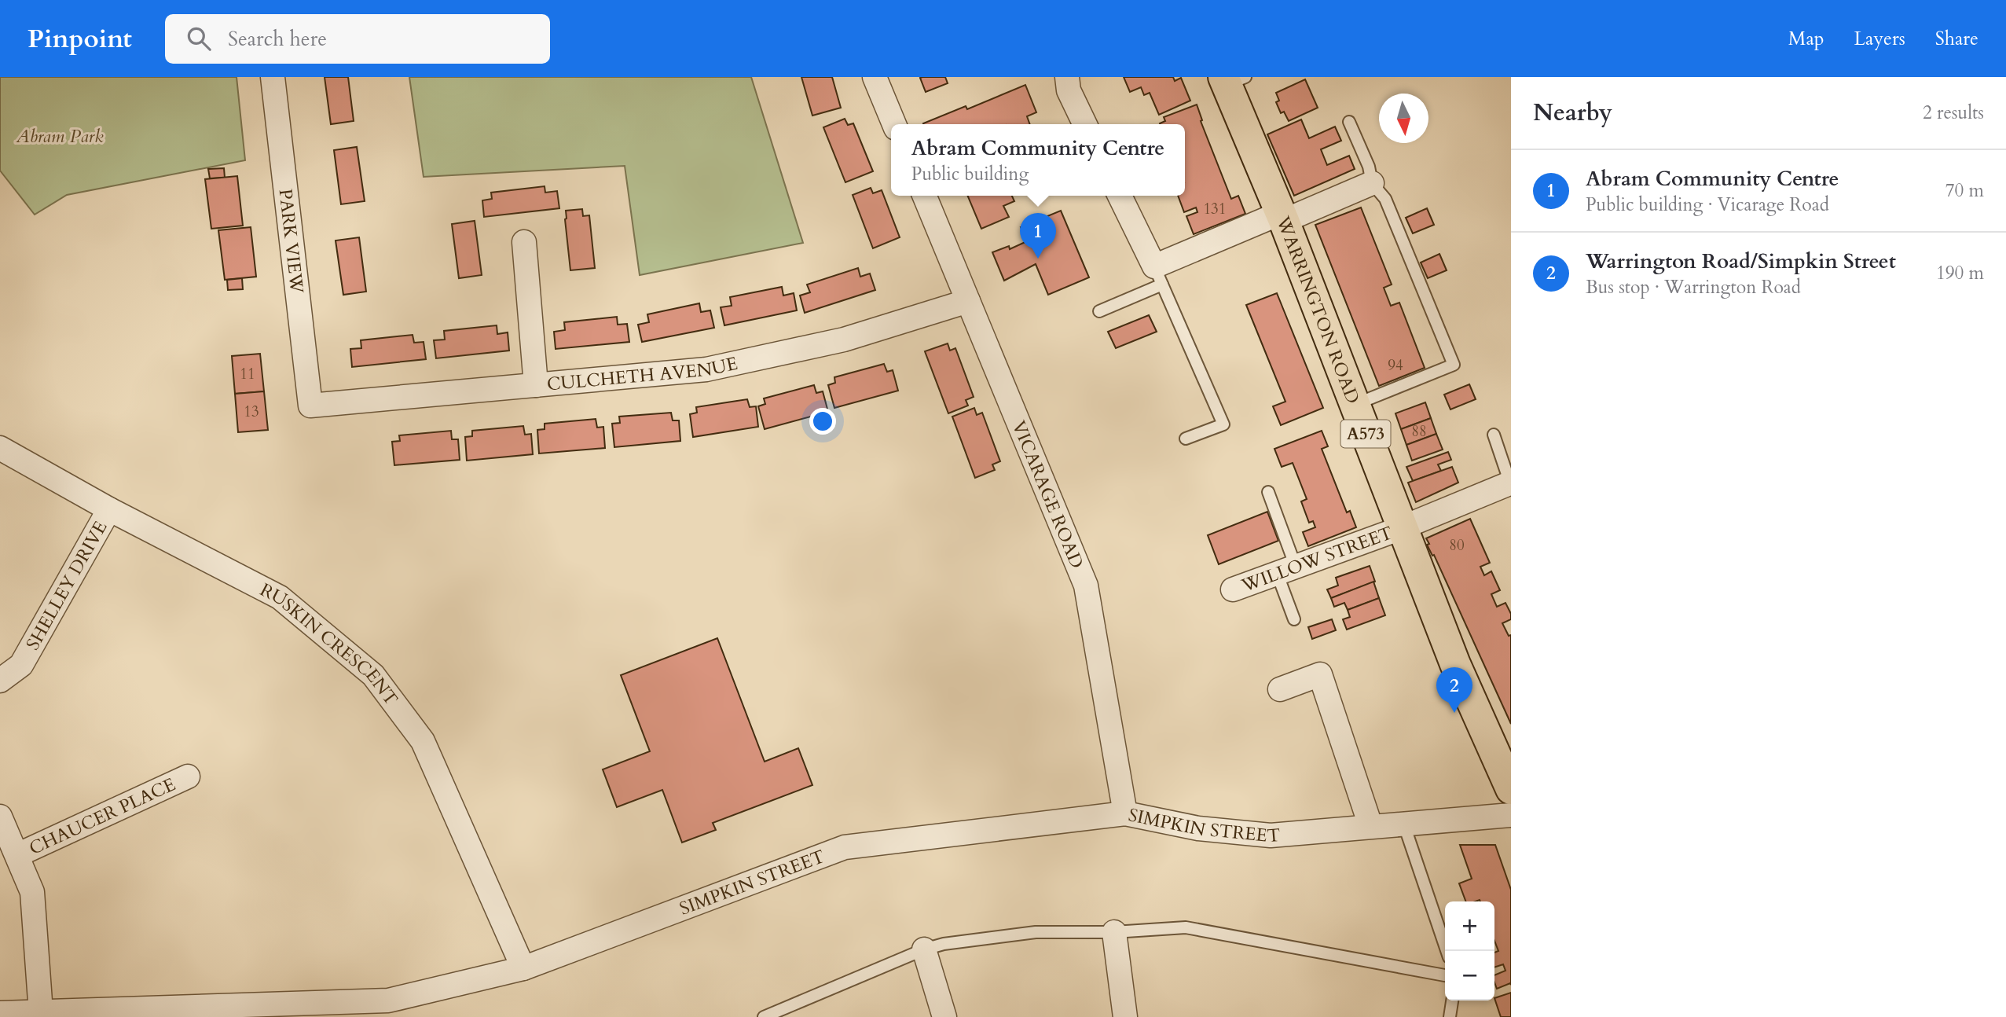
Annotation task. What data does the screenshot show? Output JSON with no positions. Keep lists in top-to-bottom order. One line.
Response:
{"streets":{"main road":["WARRINGTON ROAD","A573"],"street":["PARK VIEW","CULCHETH AVENUE","VICARAGE ROAD","WILLOW STREET","SHELLEY DRIVE","RUSKIN CRESCENT","CHAUCER PLACE","SIMPKIN STREET"]},"crossings":[["PARK VIEW","CULCHETH AVENUE"],["WARRINGTON ROAD","WILLOW STREET"],["CULCHETH AVENUE","VICARAGE ROAD"],["VICARAGE ROAD","SIMPKIN STREET"],["SHELLEY DRIVE","RUSKIN CRESCENT"],["RUSKIN CRESCENT","SIMPKIN STREET"]],"parks":["Abram Park"],"house_numbers":["131","94","11","13","88","80"],"north":"bottom","page":{"header":"Pinpoint","search":"Search here","nav":["Map","Layers","Share"],"heading":["Nearby","2 results"],"popup":["Abram Community Centre","Public building"],"list":[{"mark":"1","name":"Abram Community Centre","note":"Public building · Vicarage Road","value":"70 m"},{"mark":"2","name":"Warrington Road/Simpkin Street","note":"Bus stop · Warrington Road","value":"190 m"}],"pins":["1","2"],"map_buttons":["+","−"]}}
